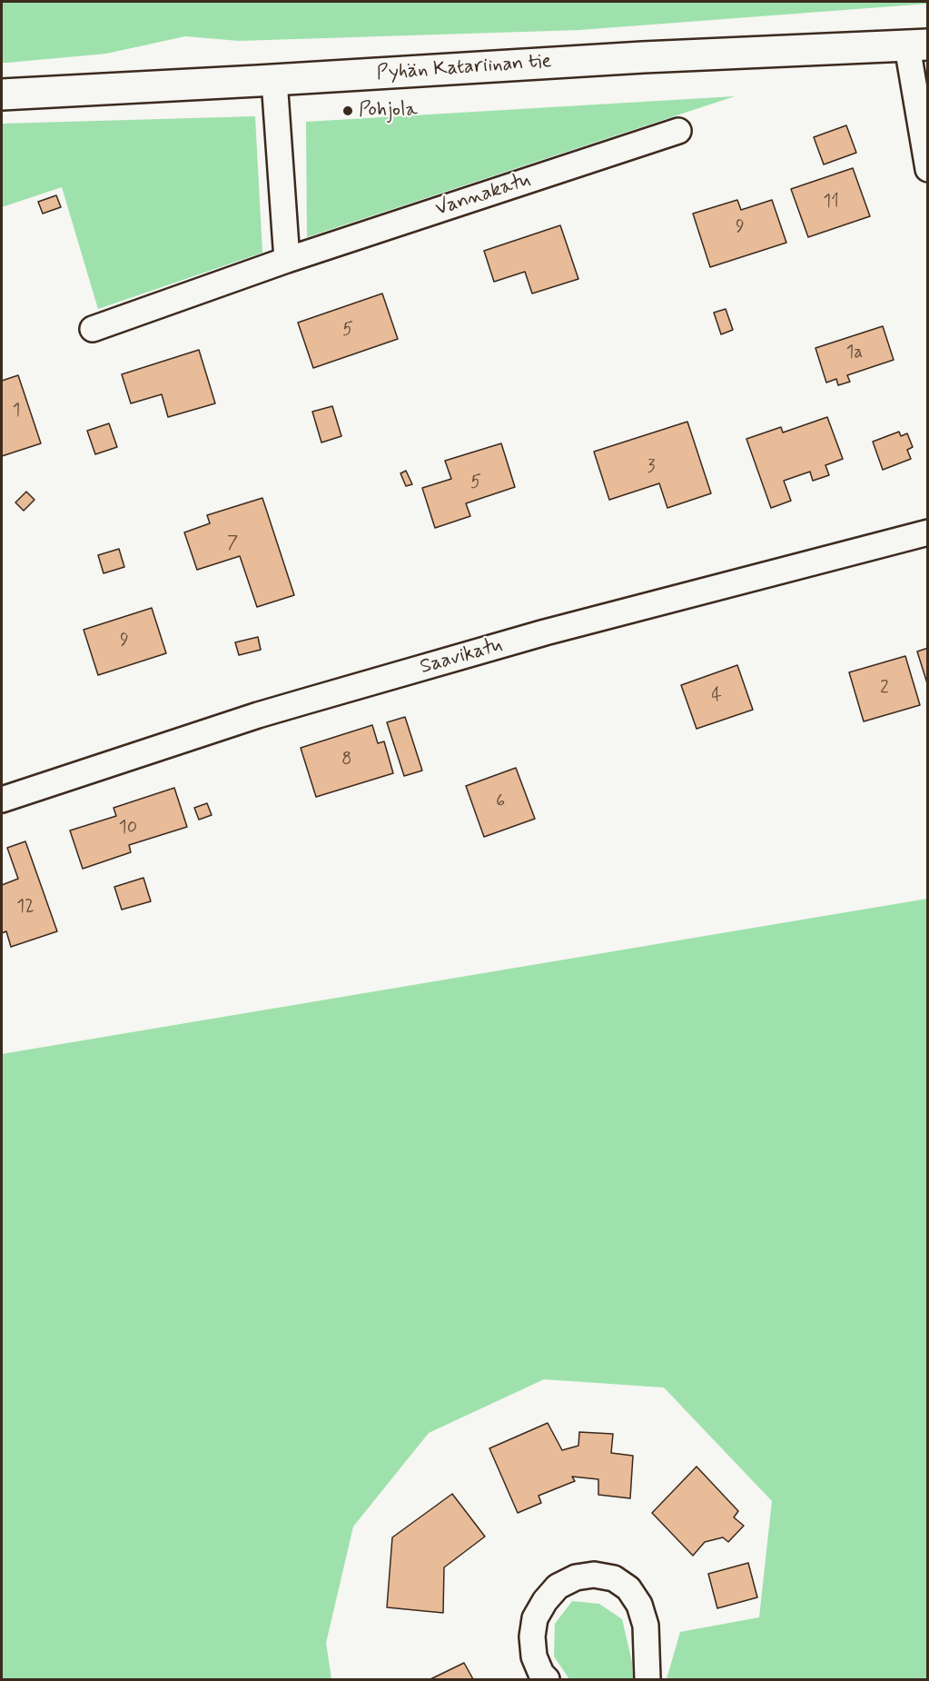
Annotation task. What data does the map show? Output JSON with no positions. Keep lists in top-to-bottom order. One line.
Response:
{"streets":{"street":["Pyhän Katariinan tie","Vannakatu","Saavikatu"]},"places":["Pohjola"],"house_numbers":["11","9","5","1a","1","3","5","7","9","2","4","8","6","10","12"]}
